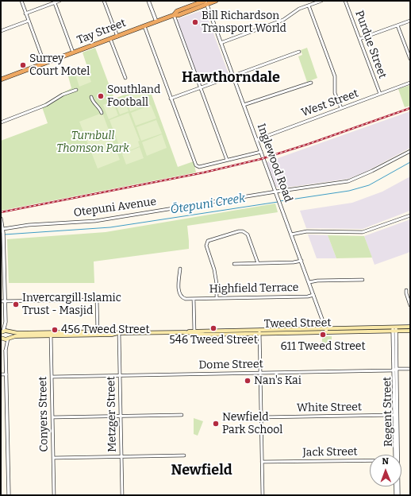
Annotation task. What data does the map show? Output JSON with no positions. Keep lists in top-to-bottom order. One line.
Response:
{"streets":{"highway":["Tay Street"],"main road":["Tweed Street"],"street":["Purdue Street","West Street","Inglewood Road","Otepuni Avenue","Highfield Terrace","Dome Street","White Street","Regent Street","Conyers Street","Metzger Street","Jack Street"]},"crossings":[["Tay Street","Inglewood Road"],["Purdue Street","West Street"],["West Street","Inglewood Road"],["Inglewood Road","Otepuni Avenue"],["Inglewood Road","Highfield Terrace"],["Inglewood Road","Tweed Street"],["Highfield Terrace","Tweed Street"],["Tweed Street","Regent Street"],["Tweed Street","Conyers Street"],["Tweed Street","Metzger Street"],["Dome Street","Regent Street"],["Dome Street","Conyers Street"],["Dome Street","Metzger Street"],["White Street","Regent Street"]],"districts":["Hawthorndale","Newfield"],"water":["Ōtepuni Creek"],"parks":["Turnbull Thomson Park"],"places":["Bill Richardson Transport World","Surrey Court Motel","Southland Football","Invercargill Islamic Trust - Masjid","546 Tweed Street","456 Tweed Street","611 Tweed Street","Nan's Kai","Newfield Park School"],"north":"top"}
